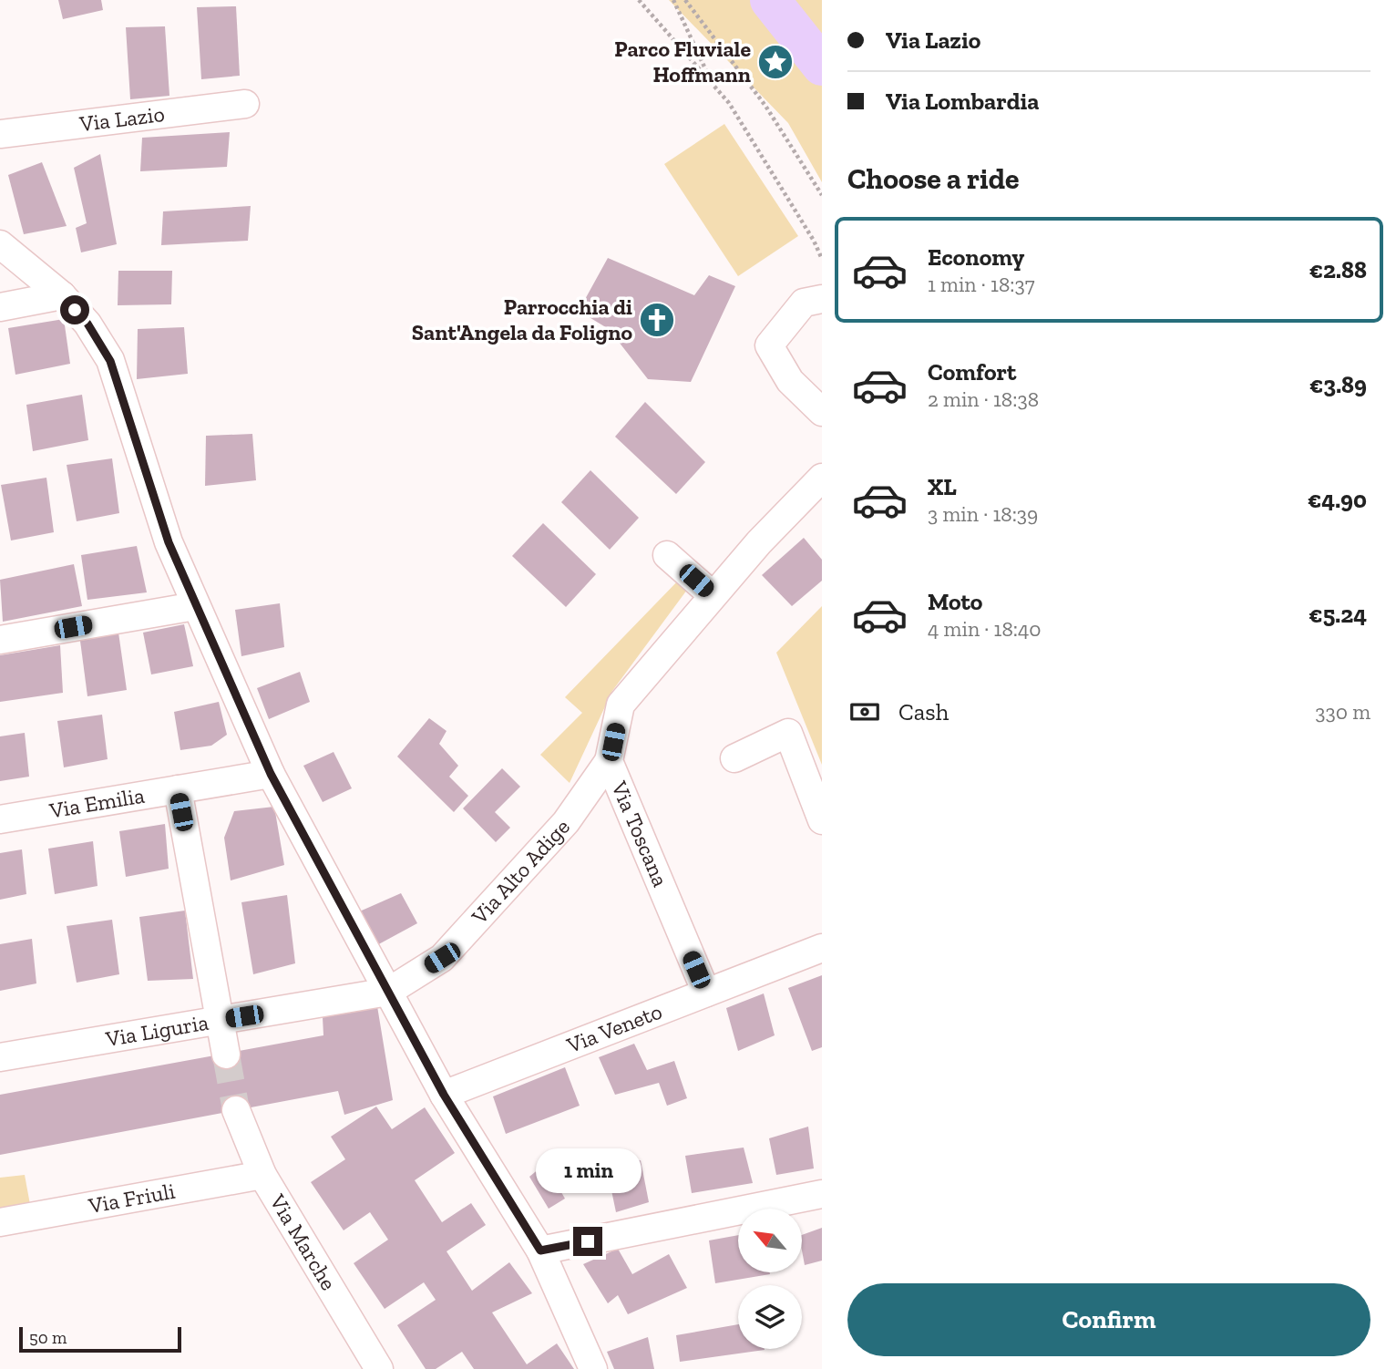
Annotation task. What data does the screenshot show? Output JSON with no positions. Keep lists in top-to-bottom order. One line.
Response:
{"streets":{"street":["Via Lazio","Via Emilia","Via Toscana","Via Alto Adige","Via Veneto","Via Liguria","Via Friuli","Via Marche"]},"crossings":[["Via Toscana","Via Alto Adige"],["Via Toscana","Via Veneto"],["Via Alto Adige","Via Liguria"],["Via Friuli","Via Marche"]],"places":{"place":["Parco Fluviale Hoffmann"],"church":["Parrocchia di Sant'Angela da Foligno"]},"scale_bar":"50 m","north":"top left","page":{"banner":["Via Lazio","Via Lombardia"],"heading":"Choose a ride","list":[{"name":"Economy","note":"1 min · 18:37","value":"€2.88"},{"name":"Comfort","note":"2 min · 18:38","value":"€3.89"},{"name":"XL","note":"3 min · 18:39","value":"€4.90"},{"name":"Moto","note":"4 min · 18:40","value":"€5.24"}],"pay":["Cash","330 m"],"bubble":"1 min","buttons":"Confirm","scale":"50 m"}}
